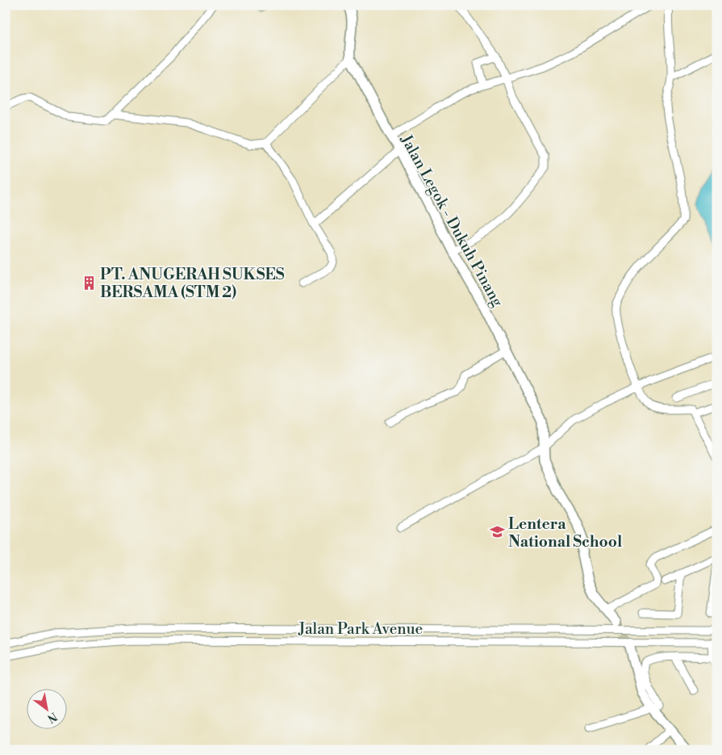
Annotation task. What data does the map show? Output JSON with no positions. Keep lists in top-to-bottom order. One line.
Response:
{"streets":{"street":["Jalan Legok - Dukuh Pinang","Jalan Park Avenue"]},"places":{"building":["PT. ANUGERAH SUKSES BERSAMA (STM 2)"],"school or university":["Lentera National School"]},"north":"bottom right"}
